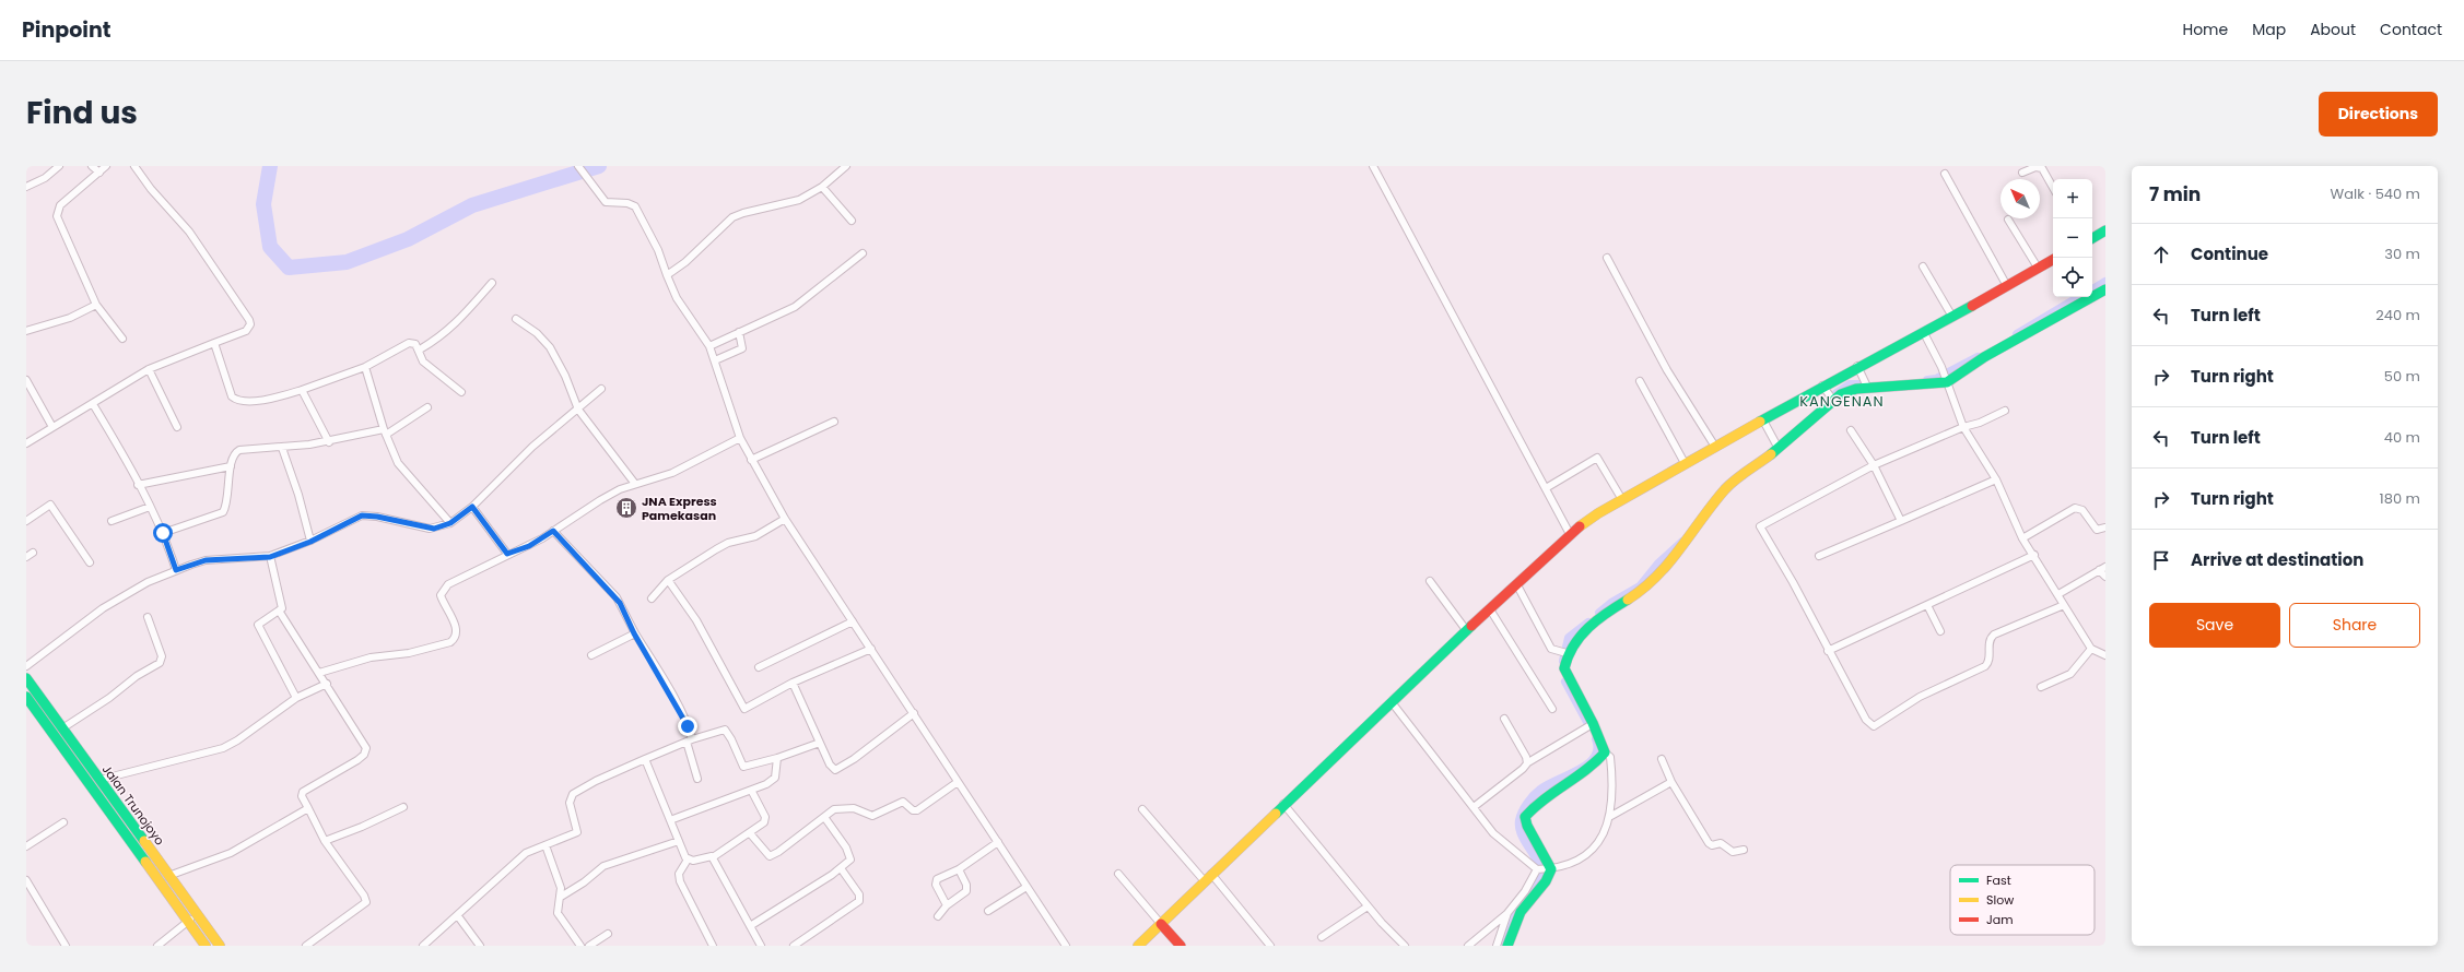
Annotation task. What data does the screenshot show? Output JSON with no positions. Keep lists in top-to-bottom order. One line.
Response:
{"streets":{"main road":["Jalan Trunojoyo"]},"districts":["KANGENAN"],"places":{"building":["JNA Express Pamekasan"]},"legend":["Fast","Slow","Jam"],"north":"top left","page":{"header":"Pinpoint","nav":["Home","Map","About","Contact"],"title":"Find us","buttons":["Directions",["Save","Share"]],"heading":["7 min","Walk · 540 m"],"map_buttons":["+","−"],"list":[["Continue","30 m"],["Turn left","240 m"],["Turn right","50 m"],["Turn left","40 m"],["Turn right","180 m"],"Arrive at destination"]}}
